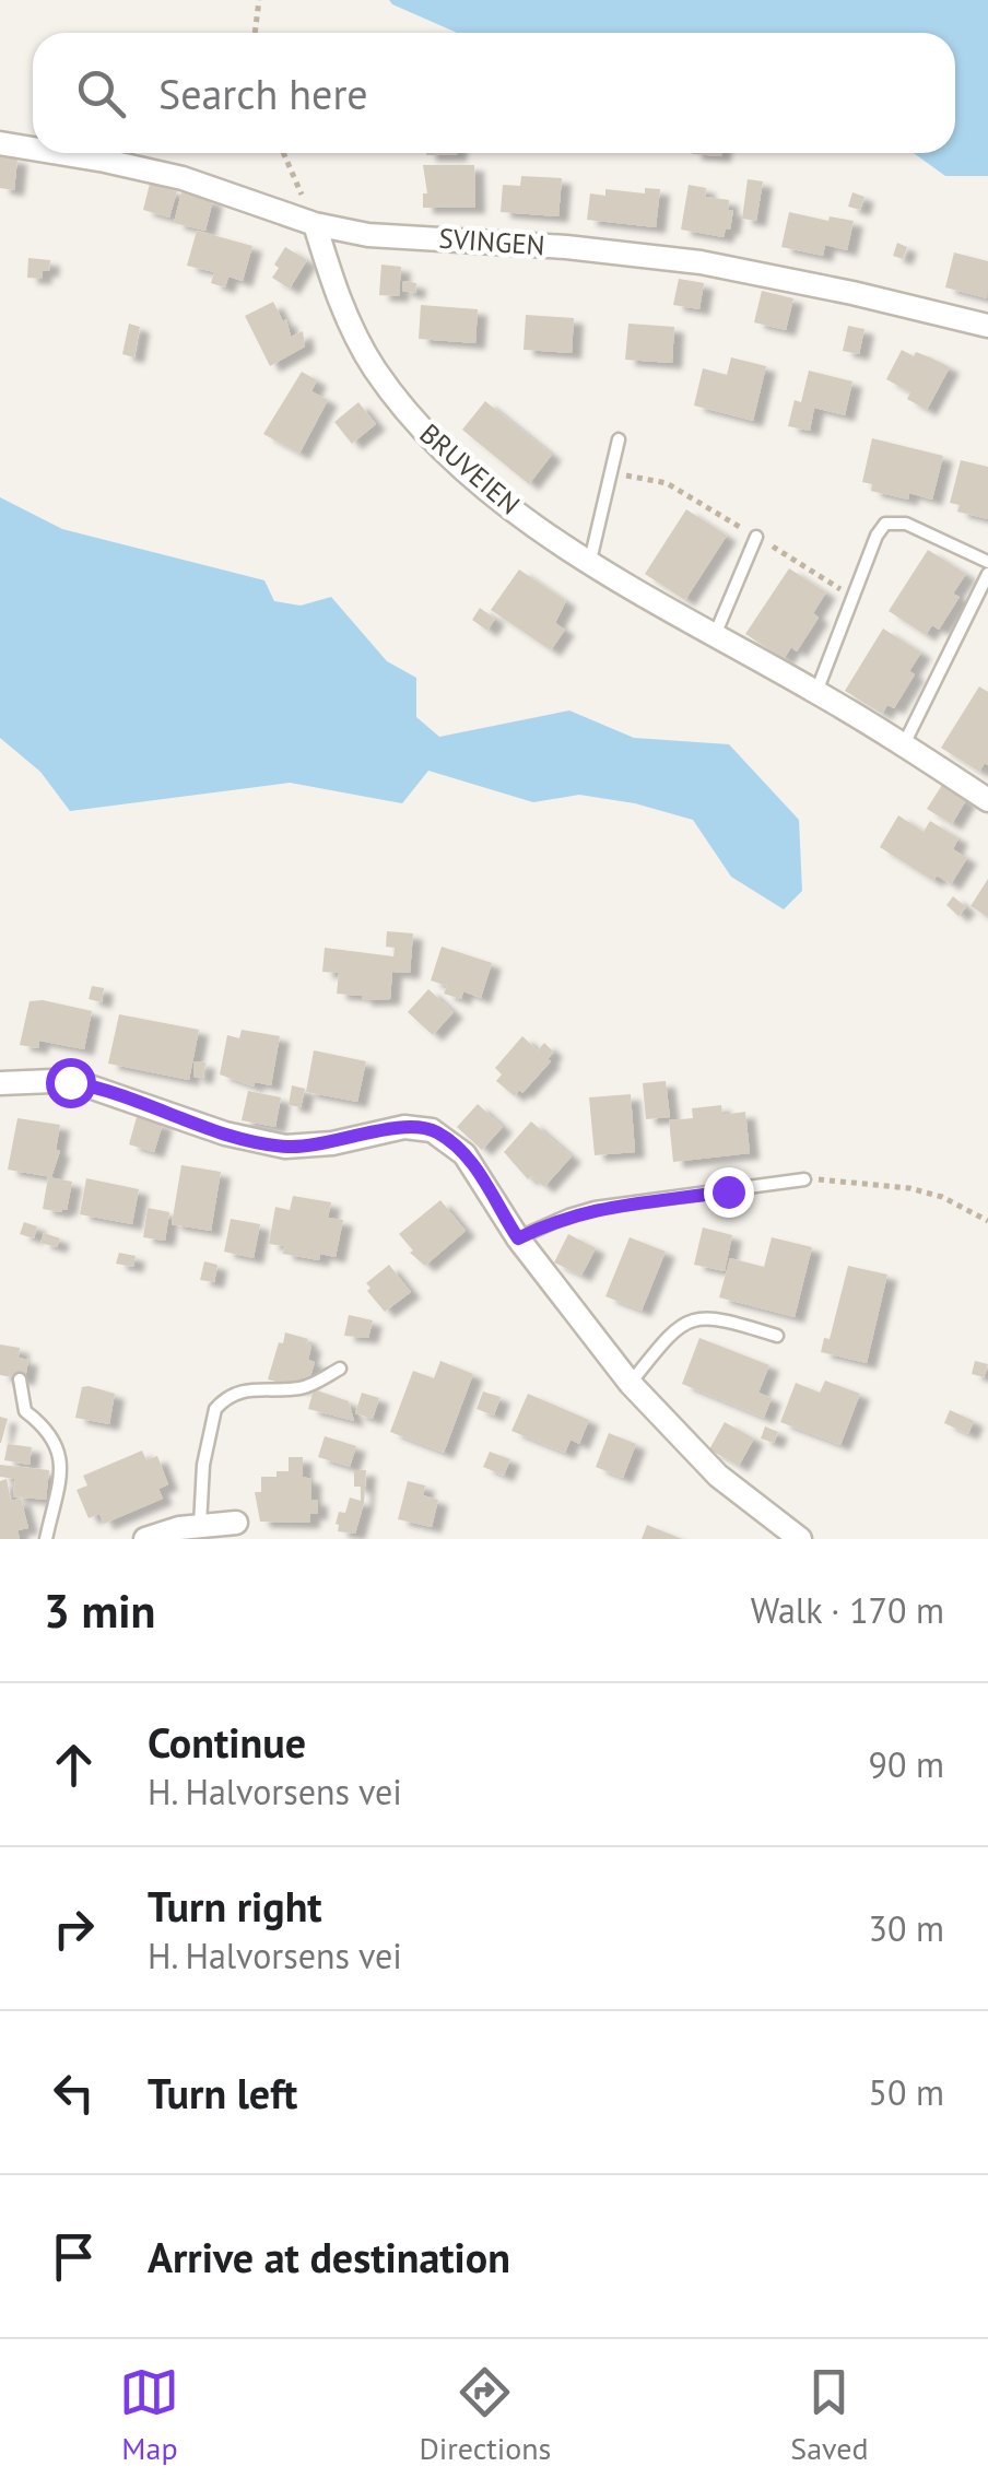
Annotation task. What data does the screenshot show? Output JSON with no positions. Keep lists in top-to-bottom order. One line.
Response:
{"streets":{"street":["SVINGEN","BRUVEIEN"]},"crossings":[["SVINGEN","BRUVEIEN"]],"page":{"search":"Search here","heading":["3 min","Walk · 170 m"],"list":[["Continue","H. Halvorsens vei","90 m"],["Turn right","H. Halvorsens vei","30 m"],["Turn left","50 m"],"Arrive at destination"],"nav":["Map","Directions","Saved"]}}
